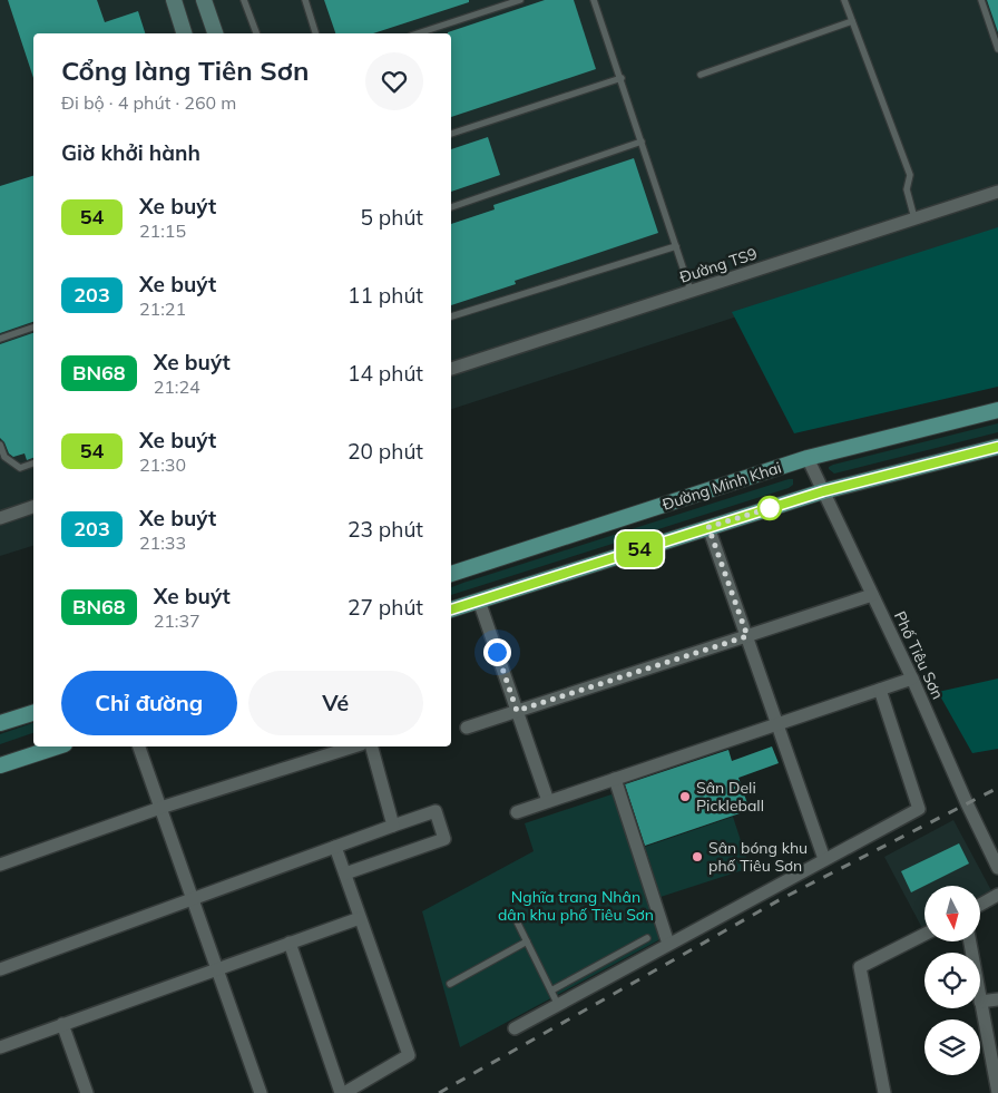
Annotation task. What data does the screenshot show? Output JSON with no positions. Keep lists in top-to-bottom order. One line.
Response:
{"streets":{"main road":["Đường Minh Khai"],"street":["Đường TS9","Phố Tiêu Sơn"]},"crossings":[["Đường Minh Khai","Phố Tiêu Sơn"]],"parks":["Nghĩa trang Nhân dân khu phố Tiêu Sơn"],"places":["Sân Deli Pickleball","Sân bóng khu phố Tiêu Sơn"],"lines":["bus line 54"],"north":"bottom","page":{"on_map":"54","heading":[["Cổng làng Tiên Sơn","Đi bộ · 4 phút · 260 m"],"Giờ khởi hành"],"list":[{"mark":"54","name":"Xe buýt","note":"21:15","value":"5 phút"},{"mark":"203","name":"Xe buýt","note":"21:21","value":"11 phút"},{"mark":"BN68","name":"Xe buýt","note":"21:24","value":"14 phút"},{"mark":"54","name":"Xe buýt","note":"21:30","value":"20 phút"},{"mark":"203","name":"Xe buýt","note":"21:33","value":"23 phút"},{"mark":"BN68","name":"Xe buýt","note":"21:37","value":"27 phút"}],"buttons":["Chỉ đường","Vé"]}}
